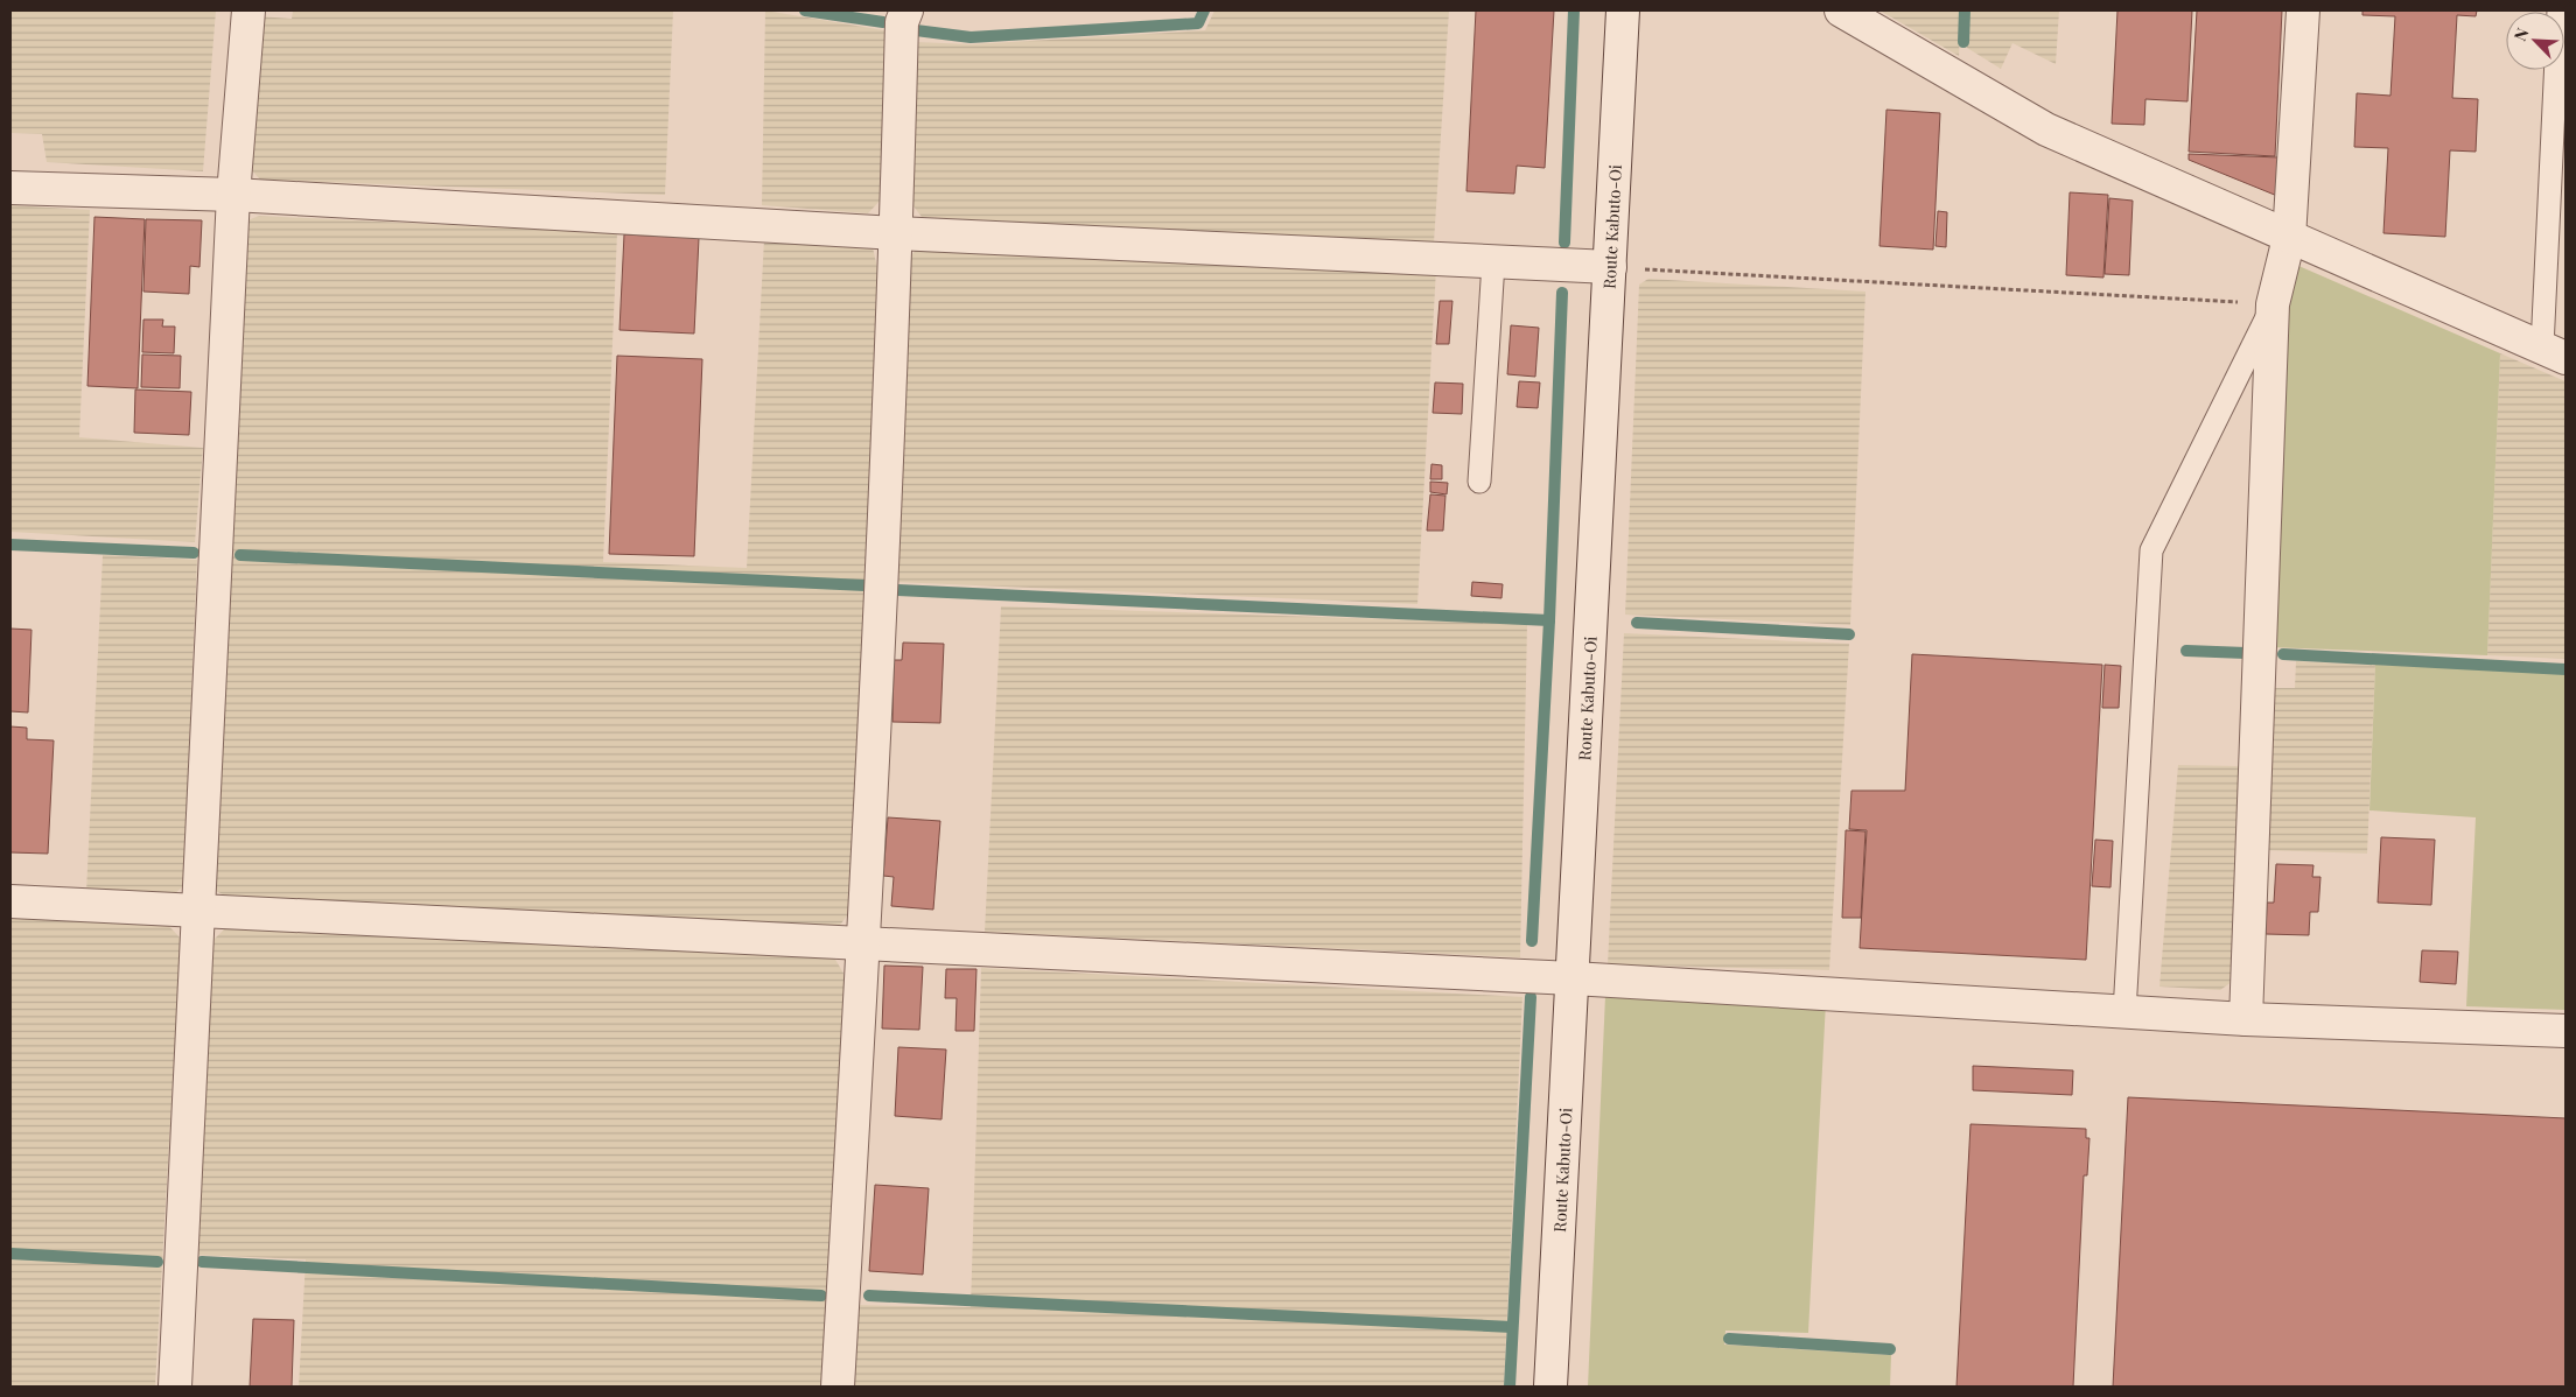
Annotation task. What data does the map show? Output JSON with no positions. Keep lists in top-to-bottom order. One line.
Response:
{"streets":{"street":["Route Kabuto-Oi"]},"north":"top left"}
